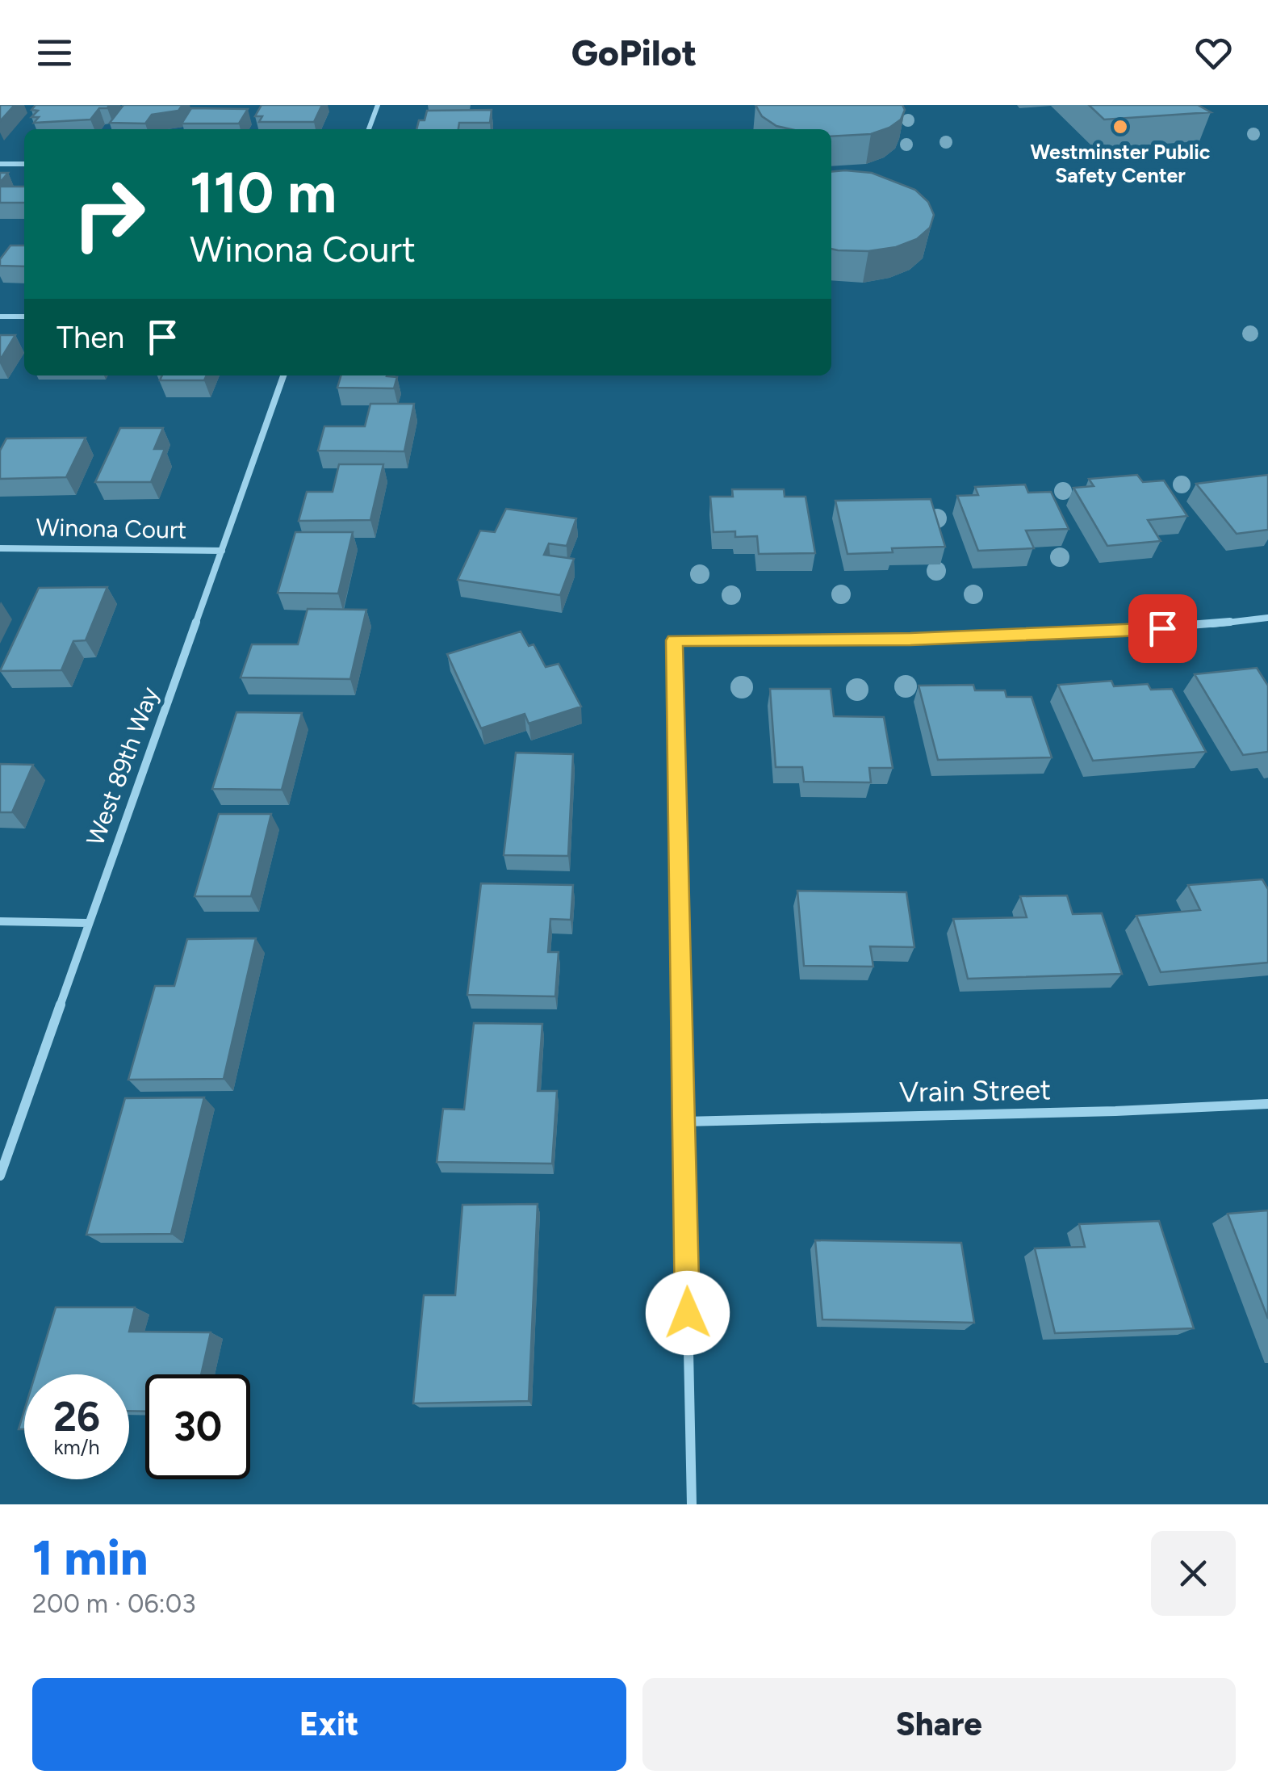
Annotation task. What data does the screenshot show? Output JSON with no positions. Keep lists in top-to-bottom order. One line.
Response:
{"streets":{"street":["Winona Court","West 89th Way","Vrain Street"]},"crossings":[["Winona Court","West 89th Way"]],"places":["Westminster Public Safety Center"],"page":{"header":"GoPilot","turn":["110 m","Winona Court"],"then":"Then","speed":"26 km/h","limit":"30","heading":["1 min","200 m · 06:03"],"buttons":["Exit","Share"]}}
